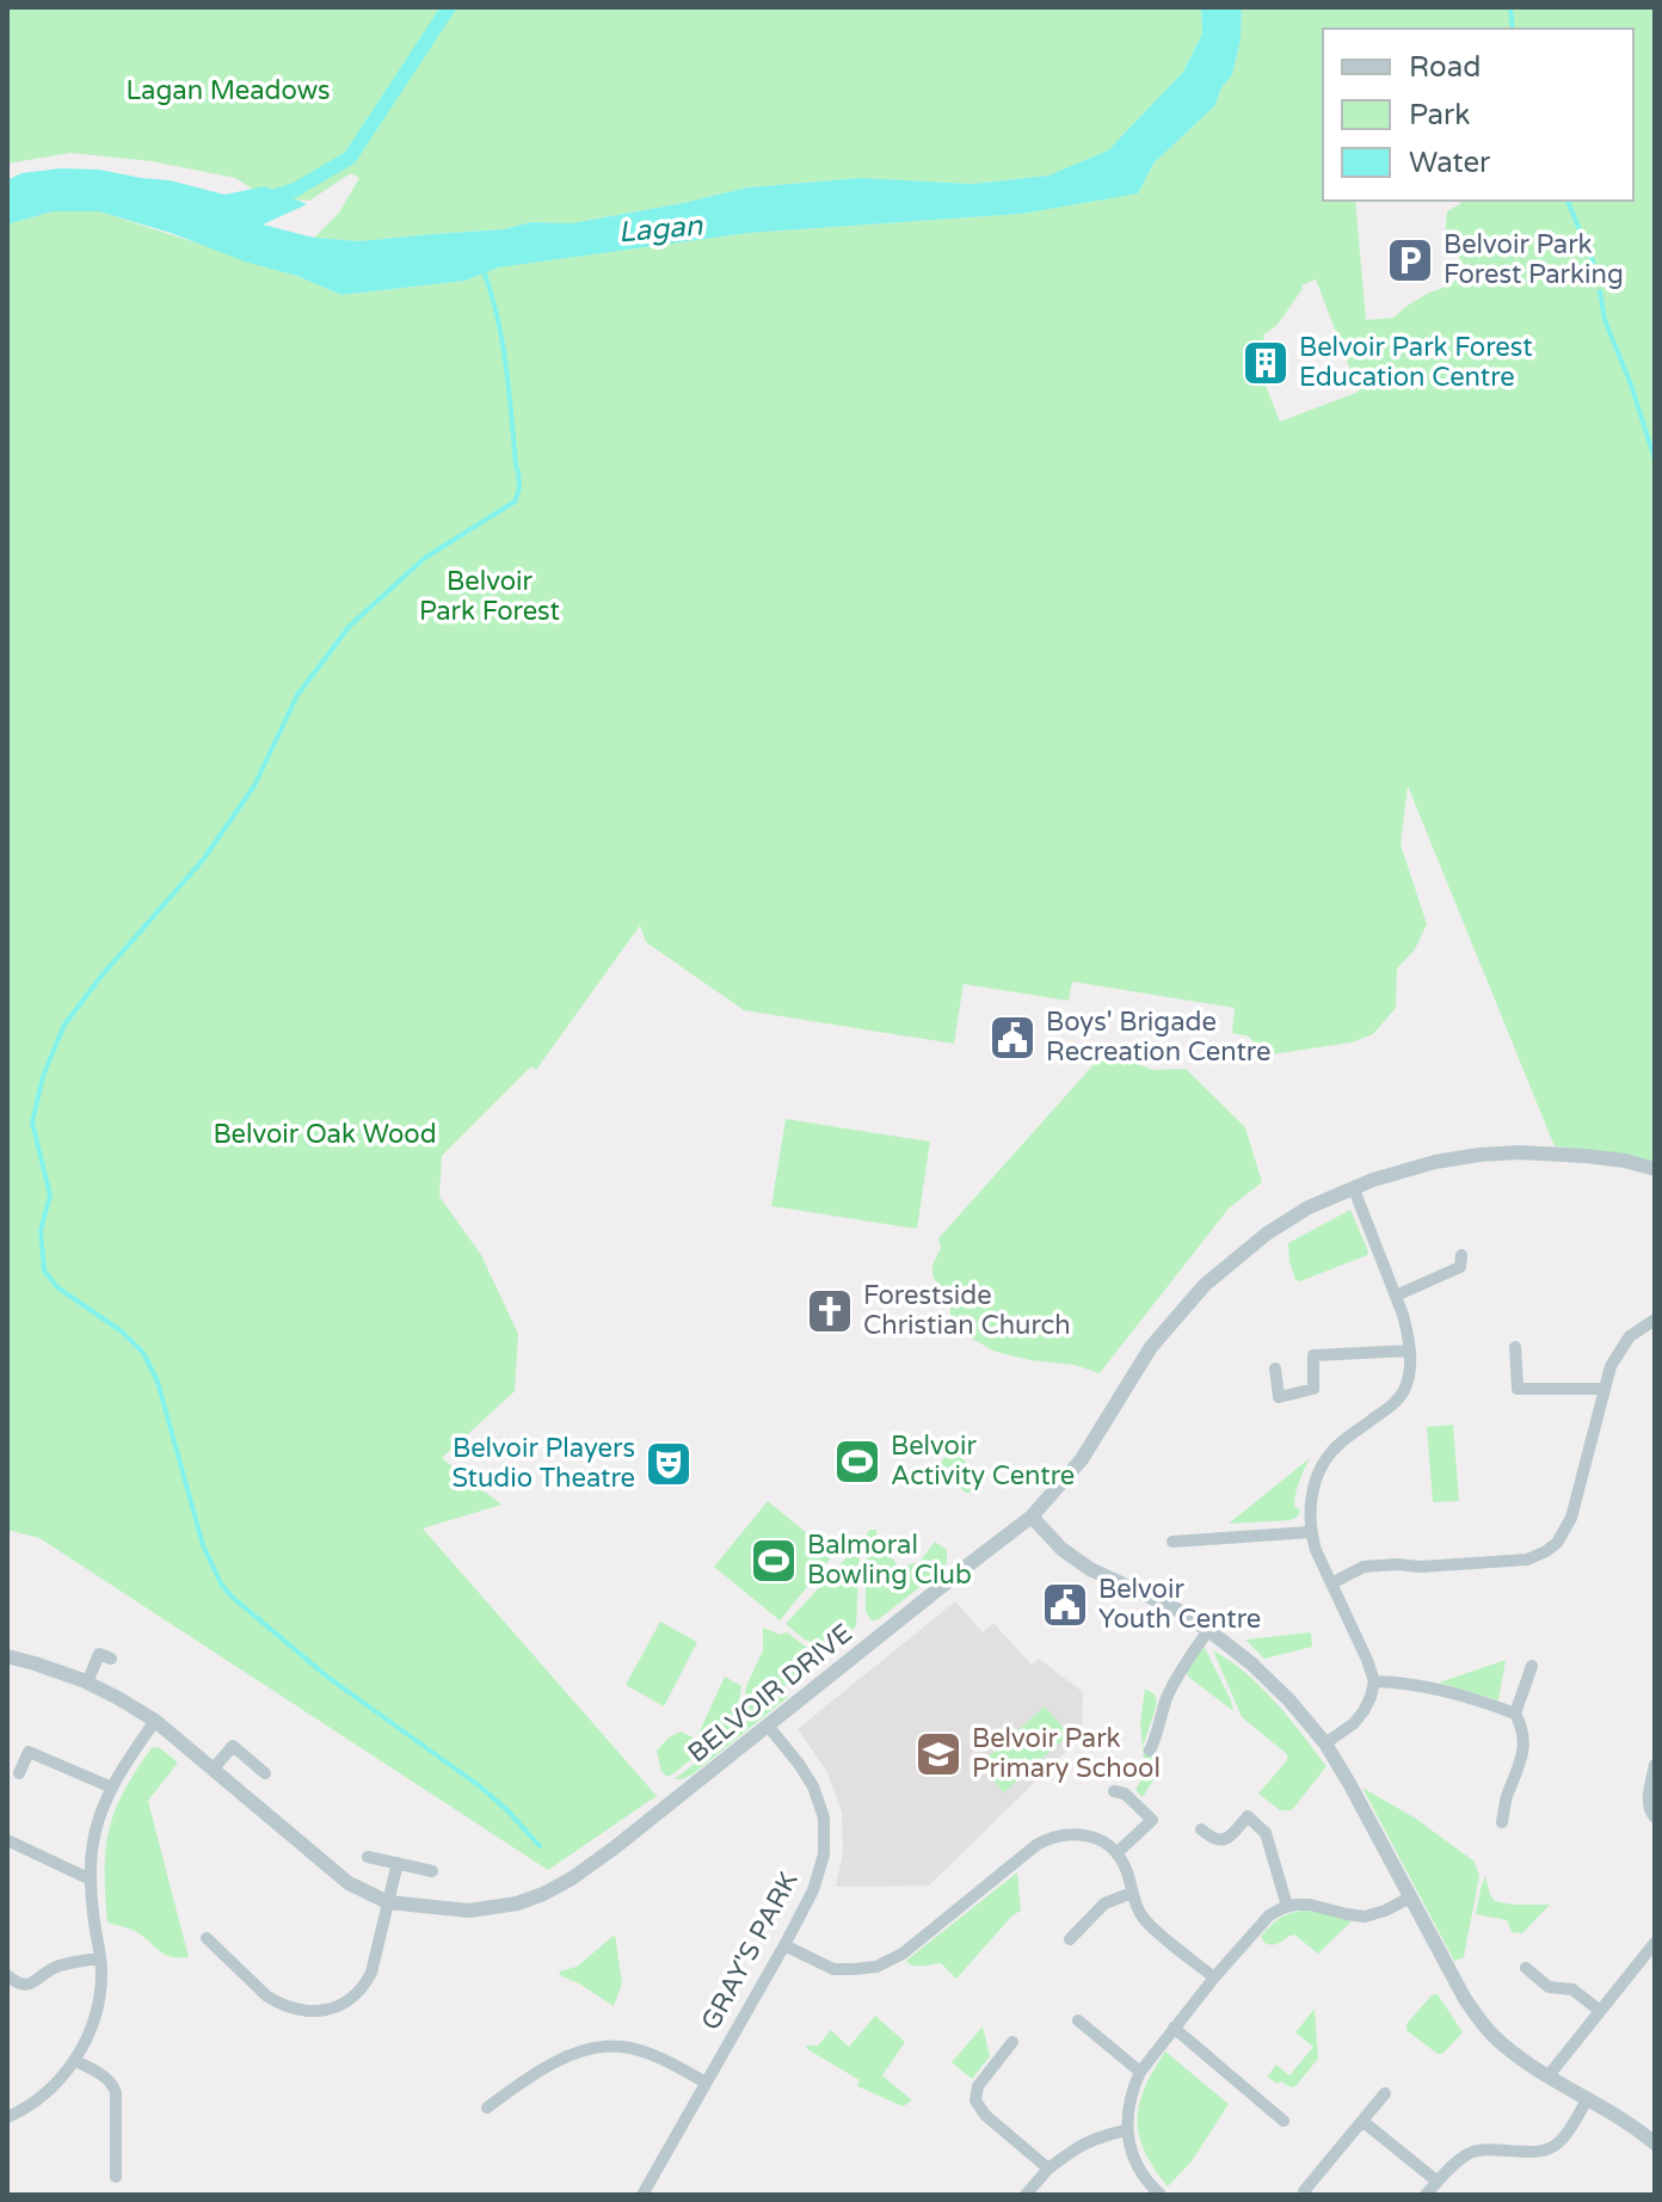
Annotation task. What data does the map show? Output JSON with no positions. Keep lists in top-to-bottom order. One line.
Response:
{"streets":{"street":["BELVOIR DRIVE","GRAY'S PARK"]},"crossings":[["BELVOIR DRIVE","GRAY'S PARK"]],"water":["Lagan"],"parks":["Lagan Meadows","Belvoir Park Forest","Belvoir Oak Wood"],"places":{"parking":["Belvoir Park Forest Parking"],"building":["Belvoir Park Forest Education Centre"],"public building":["Boys' Brigade Recreation Centre","Belvoir Youth Centre"],"church":["Forestside Christian Church"],"sports":["Belvoir Activity Centre","Balmoral Bowling Club"],"theatre":["Belvoir Players Studio Theatre"],"school or university":["Belvoir Park Primary School"]},"legend":["Road","Park","Water"]}
